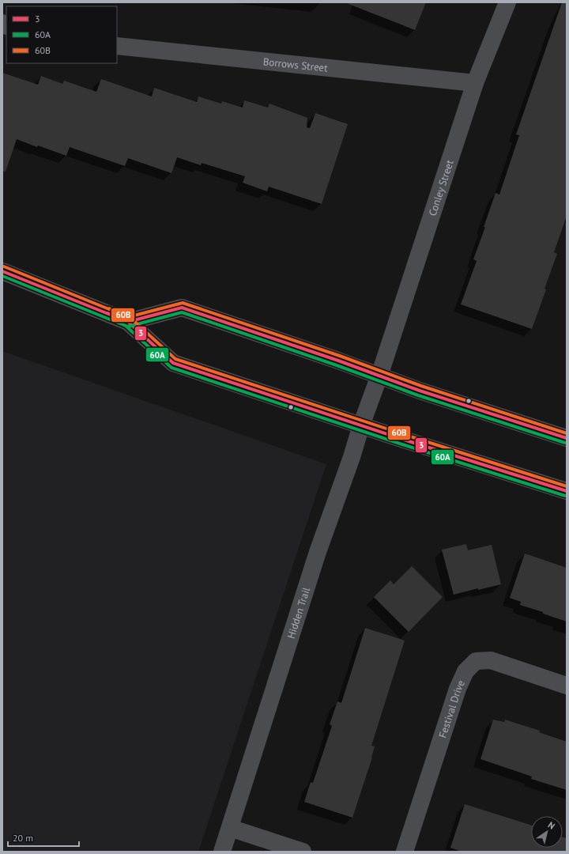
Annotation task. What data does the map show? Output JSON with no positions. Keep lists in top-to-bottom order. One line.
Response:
{"streets":{"street":["Borrows Street","Conley Street","Hidden Trail","Festival Drive"]},"crossings":[["Borrows Street","Conley Street"],["Conley Street","Hidden Trail"]],"lines":["transit line 60B","transit line 3","transit line 60A"],"legend":["3","60A","60B"],"scale_bar":"20 m","north":"top right"}
